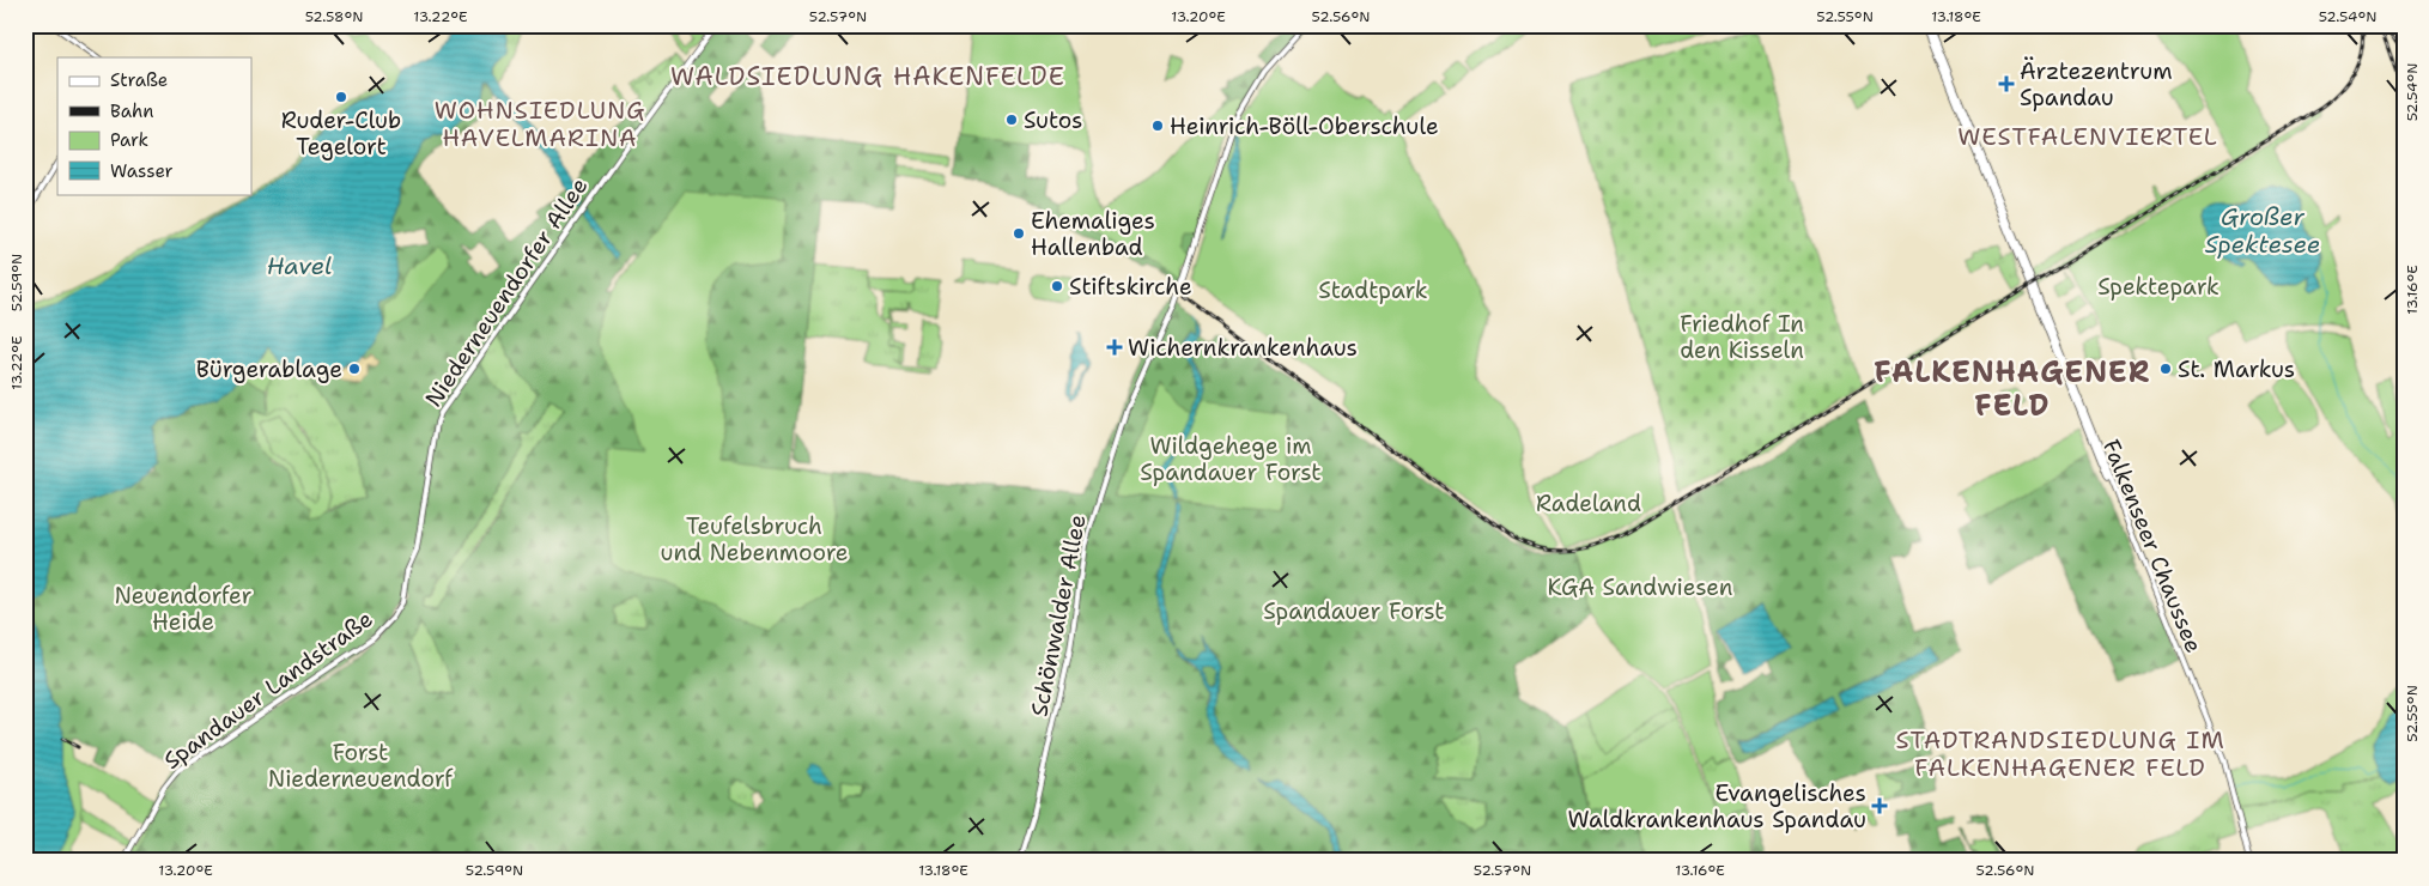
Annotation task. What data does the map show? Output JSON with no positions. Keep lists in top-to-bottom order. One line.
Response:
{"streets":{"main road":["Niederneuendorfer Allee","Falkenseer Chaussee","Schönwalder Allee","Spandauer Landstraße"]},"crossings":[["Niederneuendorfer Allee","Spandauer Landstraße"]],"districts":["WALDSIEDLUNG HAKENFELDE","WOHNSIEDLUNG HAVELMARINA","WESTFALENVIERTEL","FALKENHAGENER FELD","STADTRANDSIEDLUNG IM FALKENHAGENER FELD"],"water":["Großer Spektesee","Havel"],"parks":["Spektepark","Stadtpark","Friedhof In den Kisseln","Wildgehege im Spandauer Forst","Radeland","Teufelsbruch und Nebenmoore","KGA Sandwiesen","Neuendorfer Heide","Spandauer Forst","Forst Niederneuendorf"],"places":{"health":["Ärztezentrum Spandau","Wichernkrankenhaus","Evangelisches Waldkrankenhaus Spandau"],"other":["Ruder-Club Tegelort","Sutos","Heinrich-Böll-Oberschule","Ehemaliges Hallenbad","Stiftskirche","Bürgerablage","St. Markus"]},"legend":["Straße","Bahn","Park","Wasser"],"coordinates":["52.58°N","13.22°E","52.57°N","13.20°E","52.56°N","52.55°N","13.18°E","52.54°N","52.59°N","13.16°E"]}
